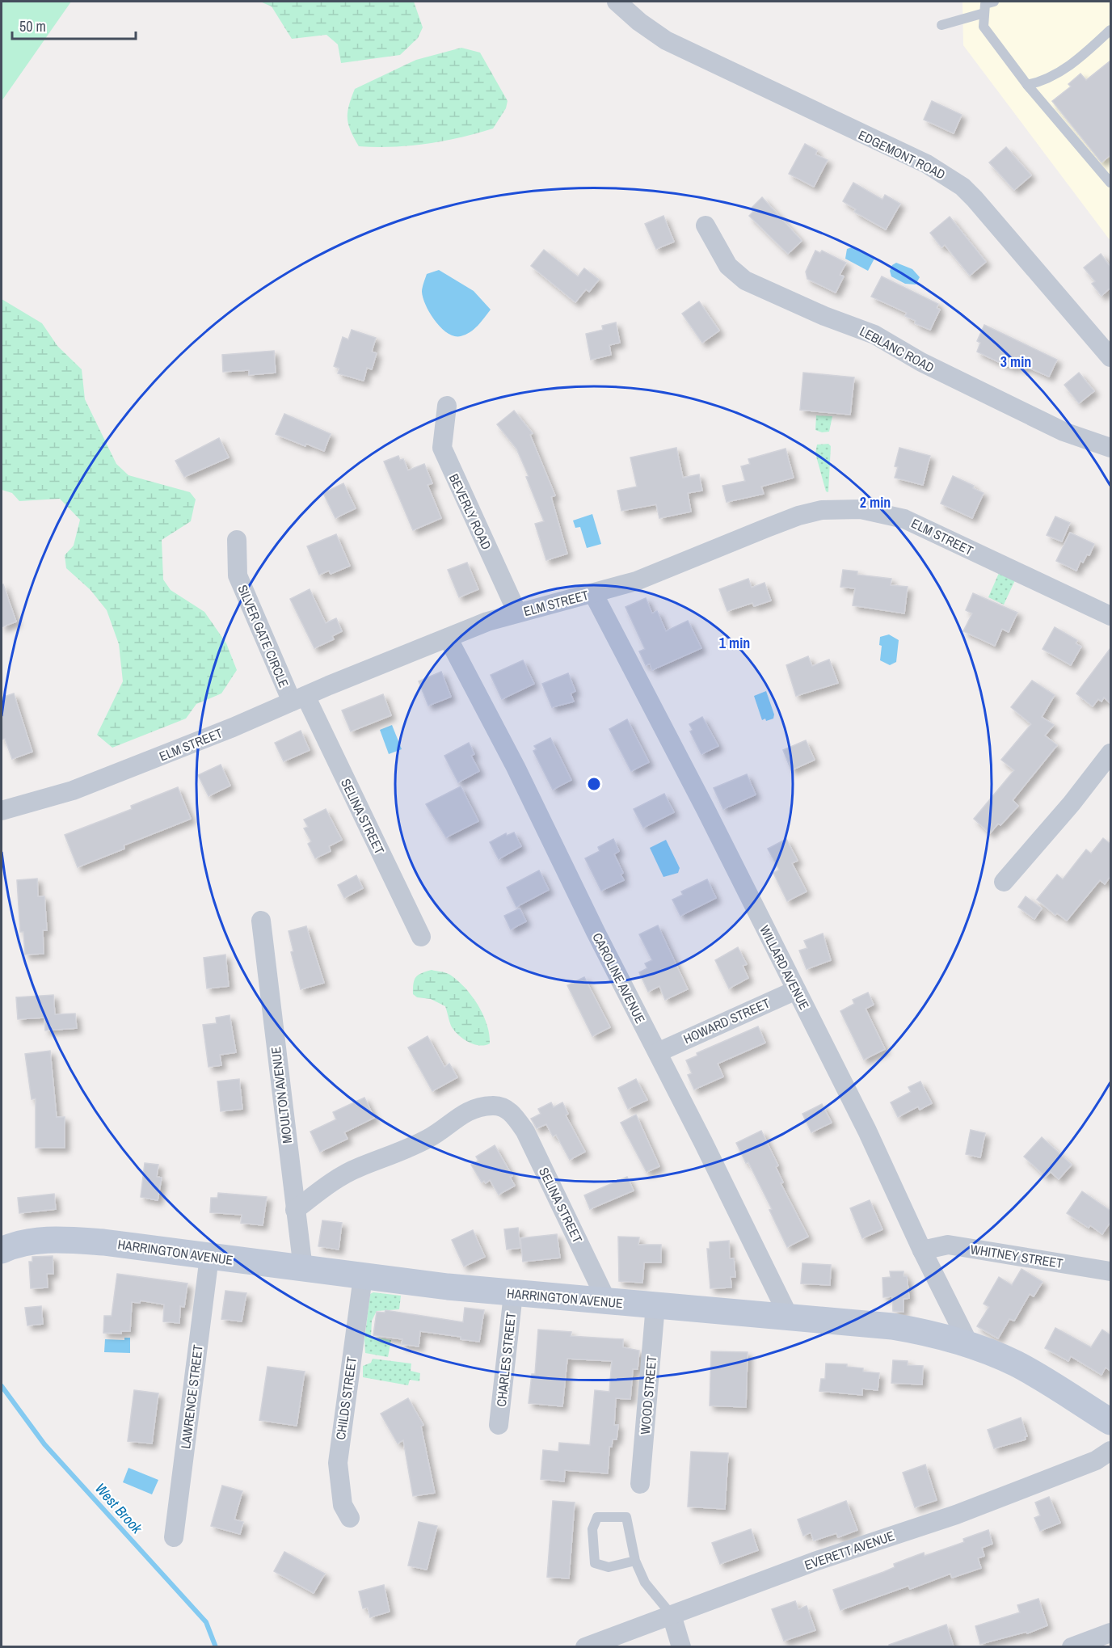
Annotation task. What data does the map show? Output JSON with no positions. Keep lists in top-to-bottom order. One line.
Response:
{"streets":{"main road":["HARRINGTON AVENUE"],"street":["EDGEMONT ROAD","LEBLANC ROAD","BEVERLY ROAD","ELM STREET","SILVER GATE CIRCLE","SELINA STREET","WILLARD AVENUE","CAROLINE AVENUE","HOWARD STREET","MOULTON AVENUE","WHITNEY STREET","CHARLES STREET","WOOD STREET","LAWRENCE STREET","CHILDS STREET","EVERETT AVENUE"]},"crossings":[["BEVERLY ROAD","ELM STREET"],["ELM STREET","SILVER GATE CIRCLE"],["ELM STREET","SELINA STREET"],["ELM STREET","WILLARD AVENUE"],["ELM STREET","CAROLINE AVENUE"],["SILVER GATE CIRCLE","SELINA STREET"],["SELINA STREET","MOULTON AVENUE"],["SELINA STREET","HARRINGTON AVENUE"],["WILLARD AVENUE","HOWARD STREET"],["WILLARD AVENUE","HARRINGTON AVENUE"],["WILLARD AVENUE","WHITNEY STREET"],["CAROLINE AVENUE","HOWARD STREET"],["CAROLINE AVENUE","HARRINGTON AVENUE"],["MOULTON AVENUE","HARRINGTON AVENUE"],["HARRINGTON AVENUE","CHARLES STREET"],["HARRINGTON AVENUE","WOOD STREET"],["HARRINGTON AVENUE","LAWRENCE STREET"],["HARRINGTON AVENUE","CHILDS STREET"]],"water":["West Brook"],"scale_bar":"50 m","rings":["3 min","2 min","1 min"]}
